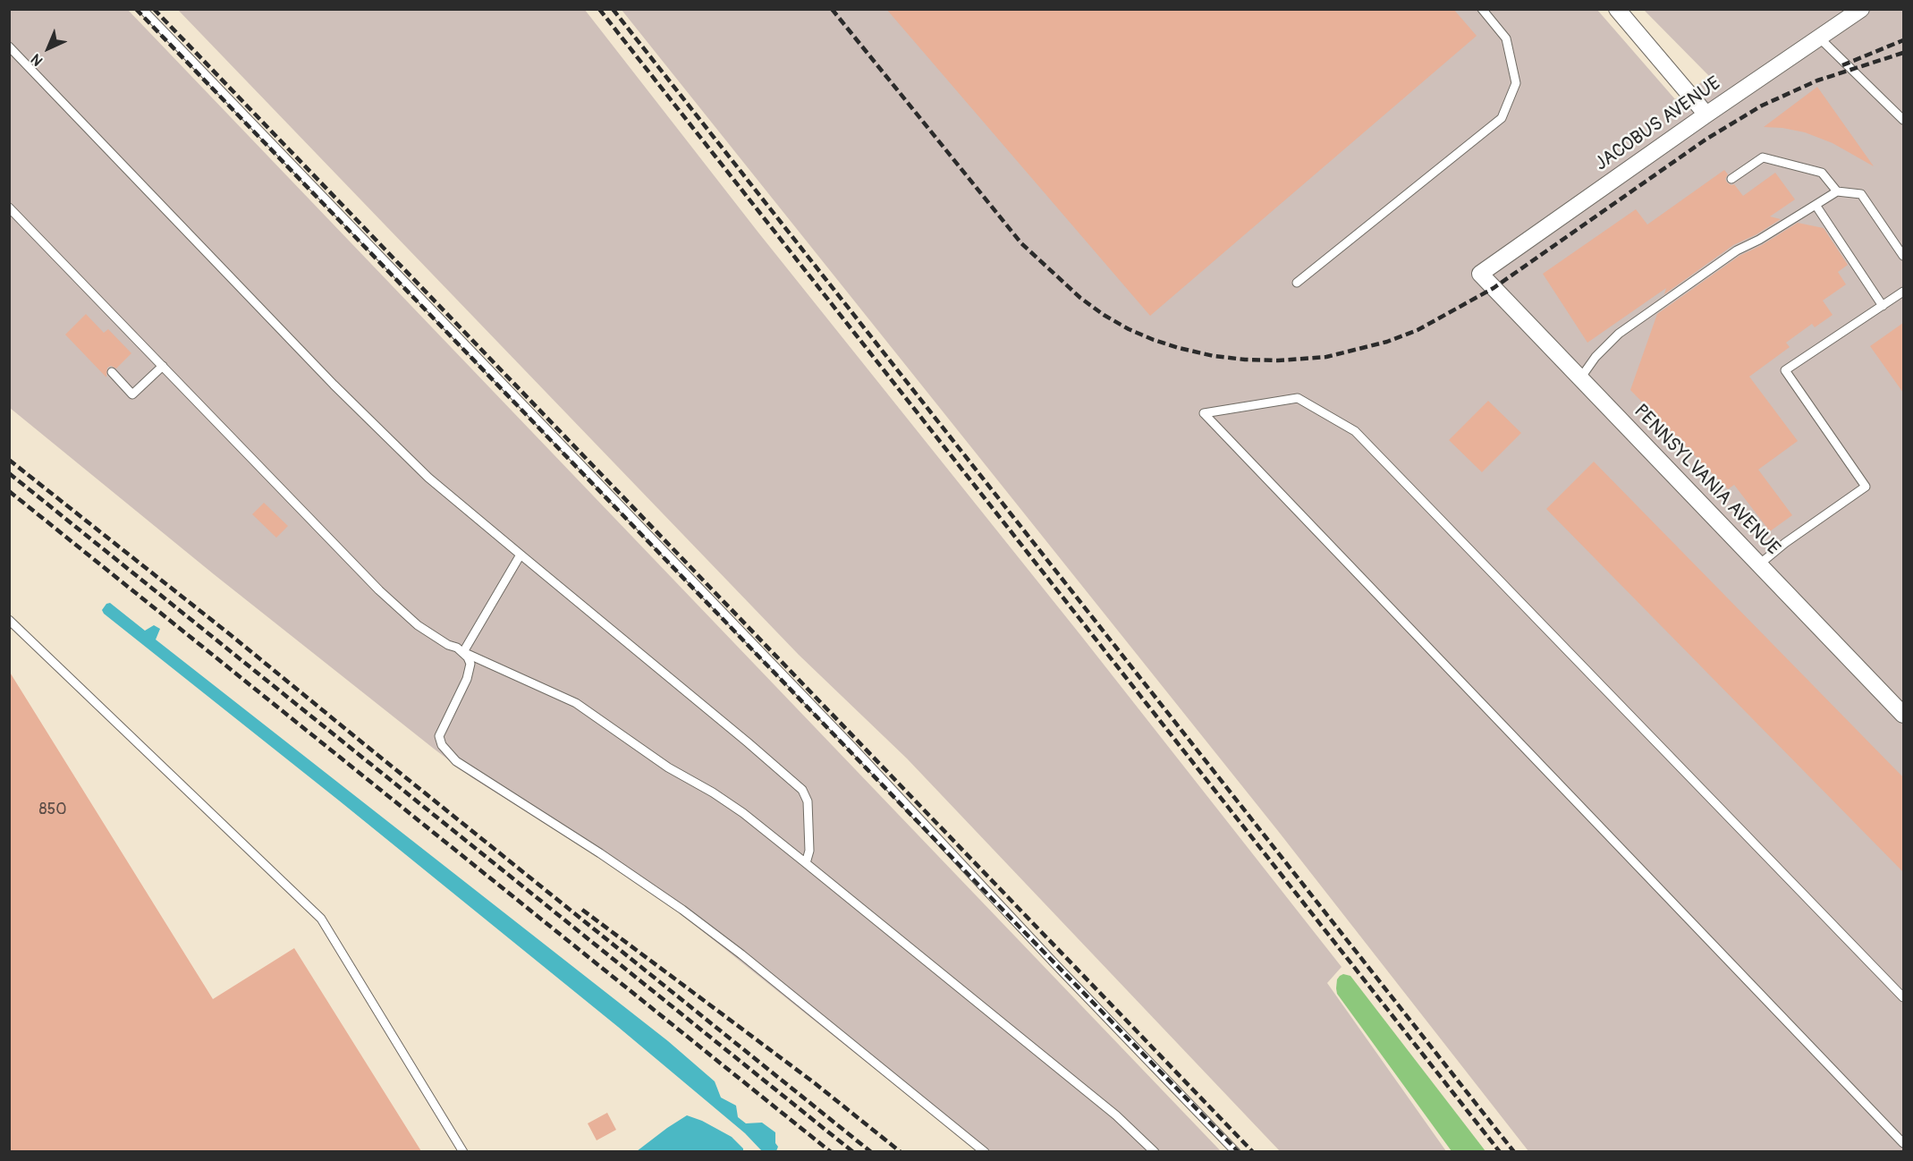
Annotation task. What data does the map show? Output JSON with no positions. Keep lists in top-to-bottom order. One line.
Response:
{"streets":{"street":["JACOBUS AVENUE","PENNSYLVANIA AVENUE"]},"crossings":[["JACOBUS AVENUE","PENNSYLVANIA AVENUE"]],"house_numbers":["850"],"north":"bottom left"}
